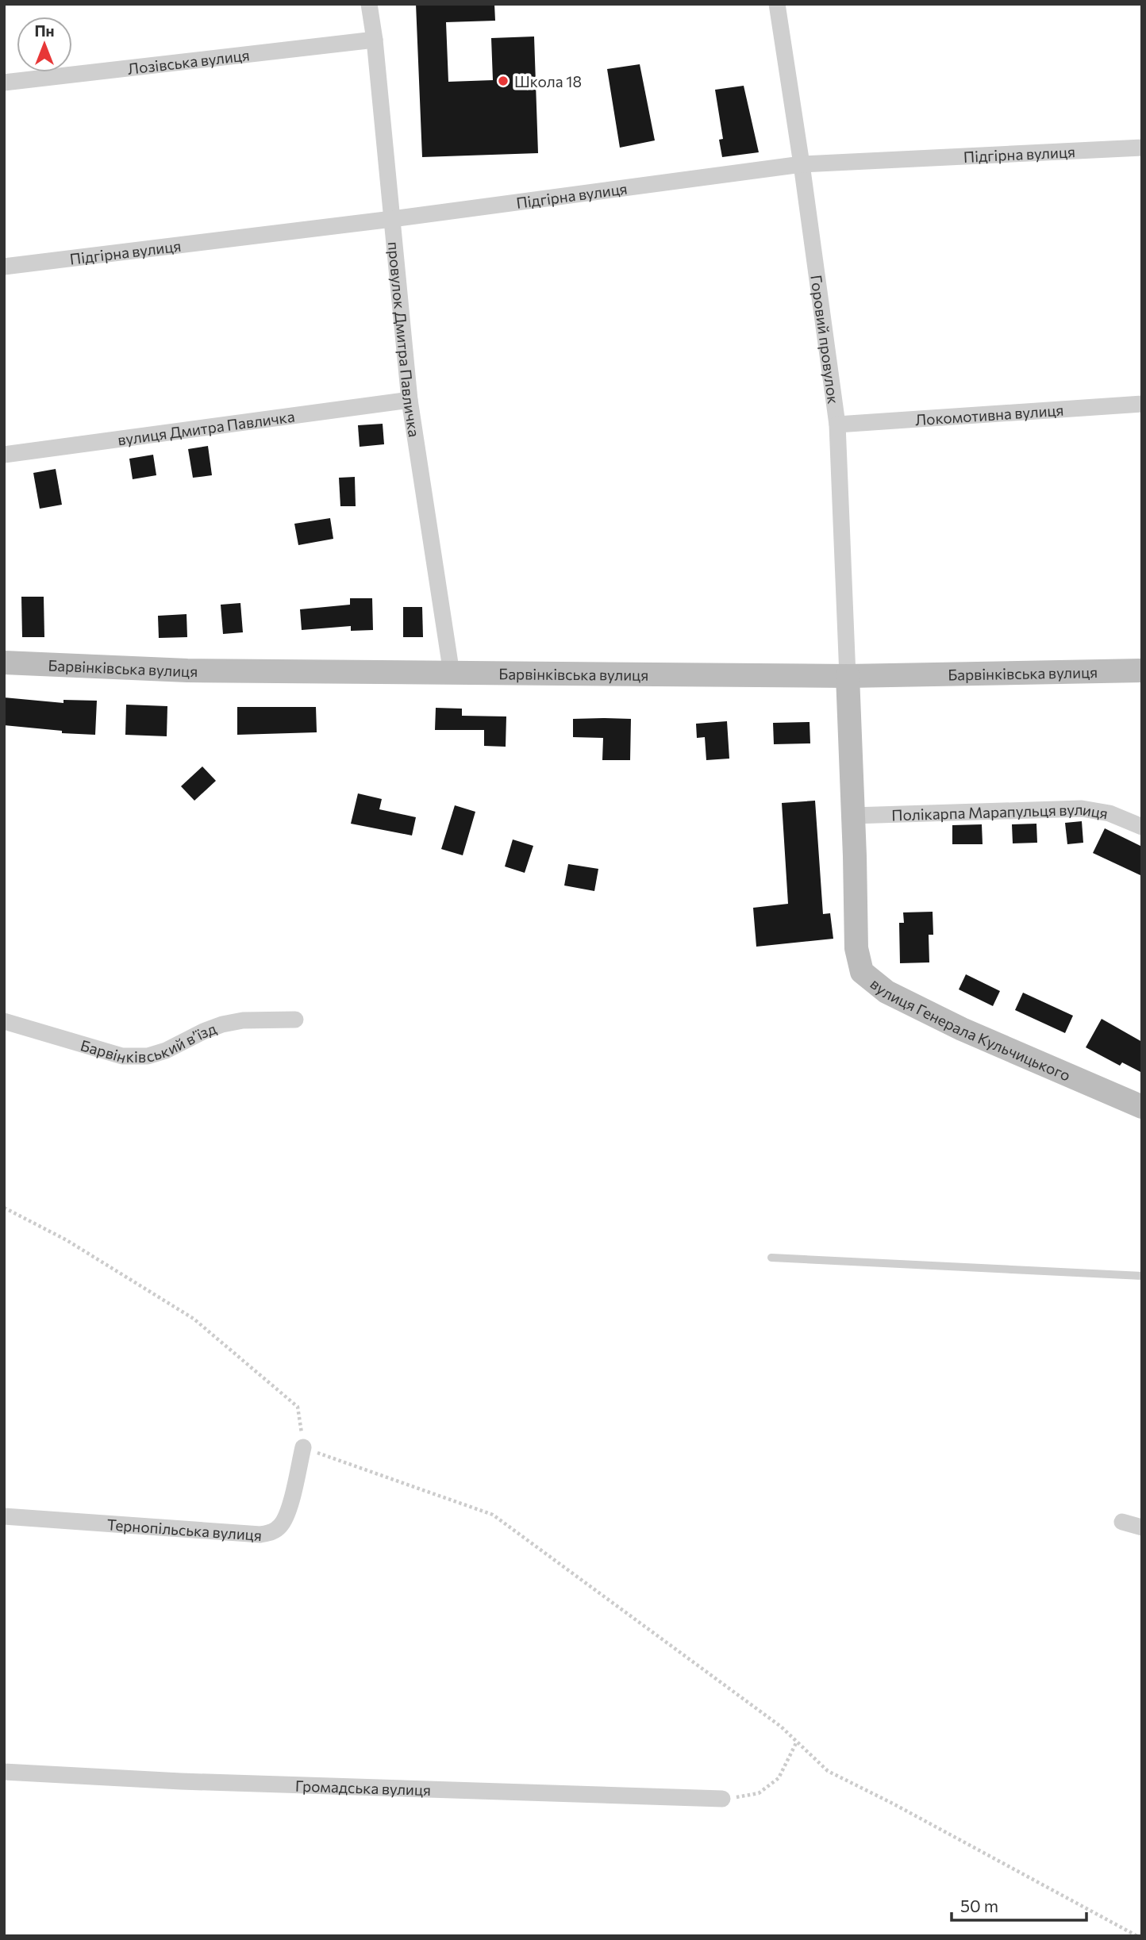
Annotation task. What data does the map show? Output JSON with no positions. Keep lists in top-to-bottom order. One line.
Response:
{"streets":{"street":["Лозівська вулиця","Підгірна вулиця","Горовий провулок","провулок Дмитра Павличка","Локомотивна вулиця","вулиця Дмитра Павличка","Барвінківська вулиця","Полікарпа Марапульця вулиця","вулиця Генерала Кульчицького","Барвінківський в’їзд","Тернопільська вулиця","Громадська вулиця"]},"crossings":[["Лозівська вулиця","провулок Дмитра Павличка"],["Підгірна вулиця","Горовий провулок"],["Підгірна вулиця","провулок Дмитра Павличка"],["Горовий провулок","Локомотивна вулиця"],["Горовий провулок","Барвінківська вулиця"],["Горовий провулок","вулиця Генерала Кульчицького"],["провулок Дмитра Павличка","вулиця Дмитра Павличка"],["провулок Дмитра Павличка","Барвінківська вулиця"],["Барвінківська вулиця","вулиця Генерала Кульчицького"],["Полікарпа Марапульця вулиця","вулиця Генерала Кульчицького"]],"places":["Школа 18"],"scale_bar":"50 m","north":"top"}
